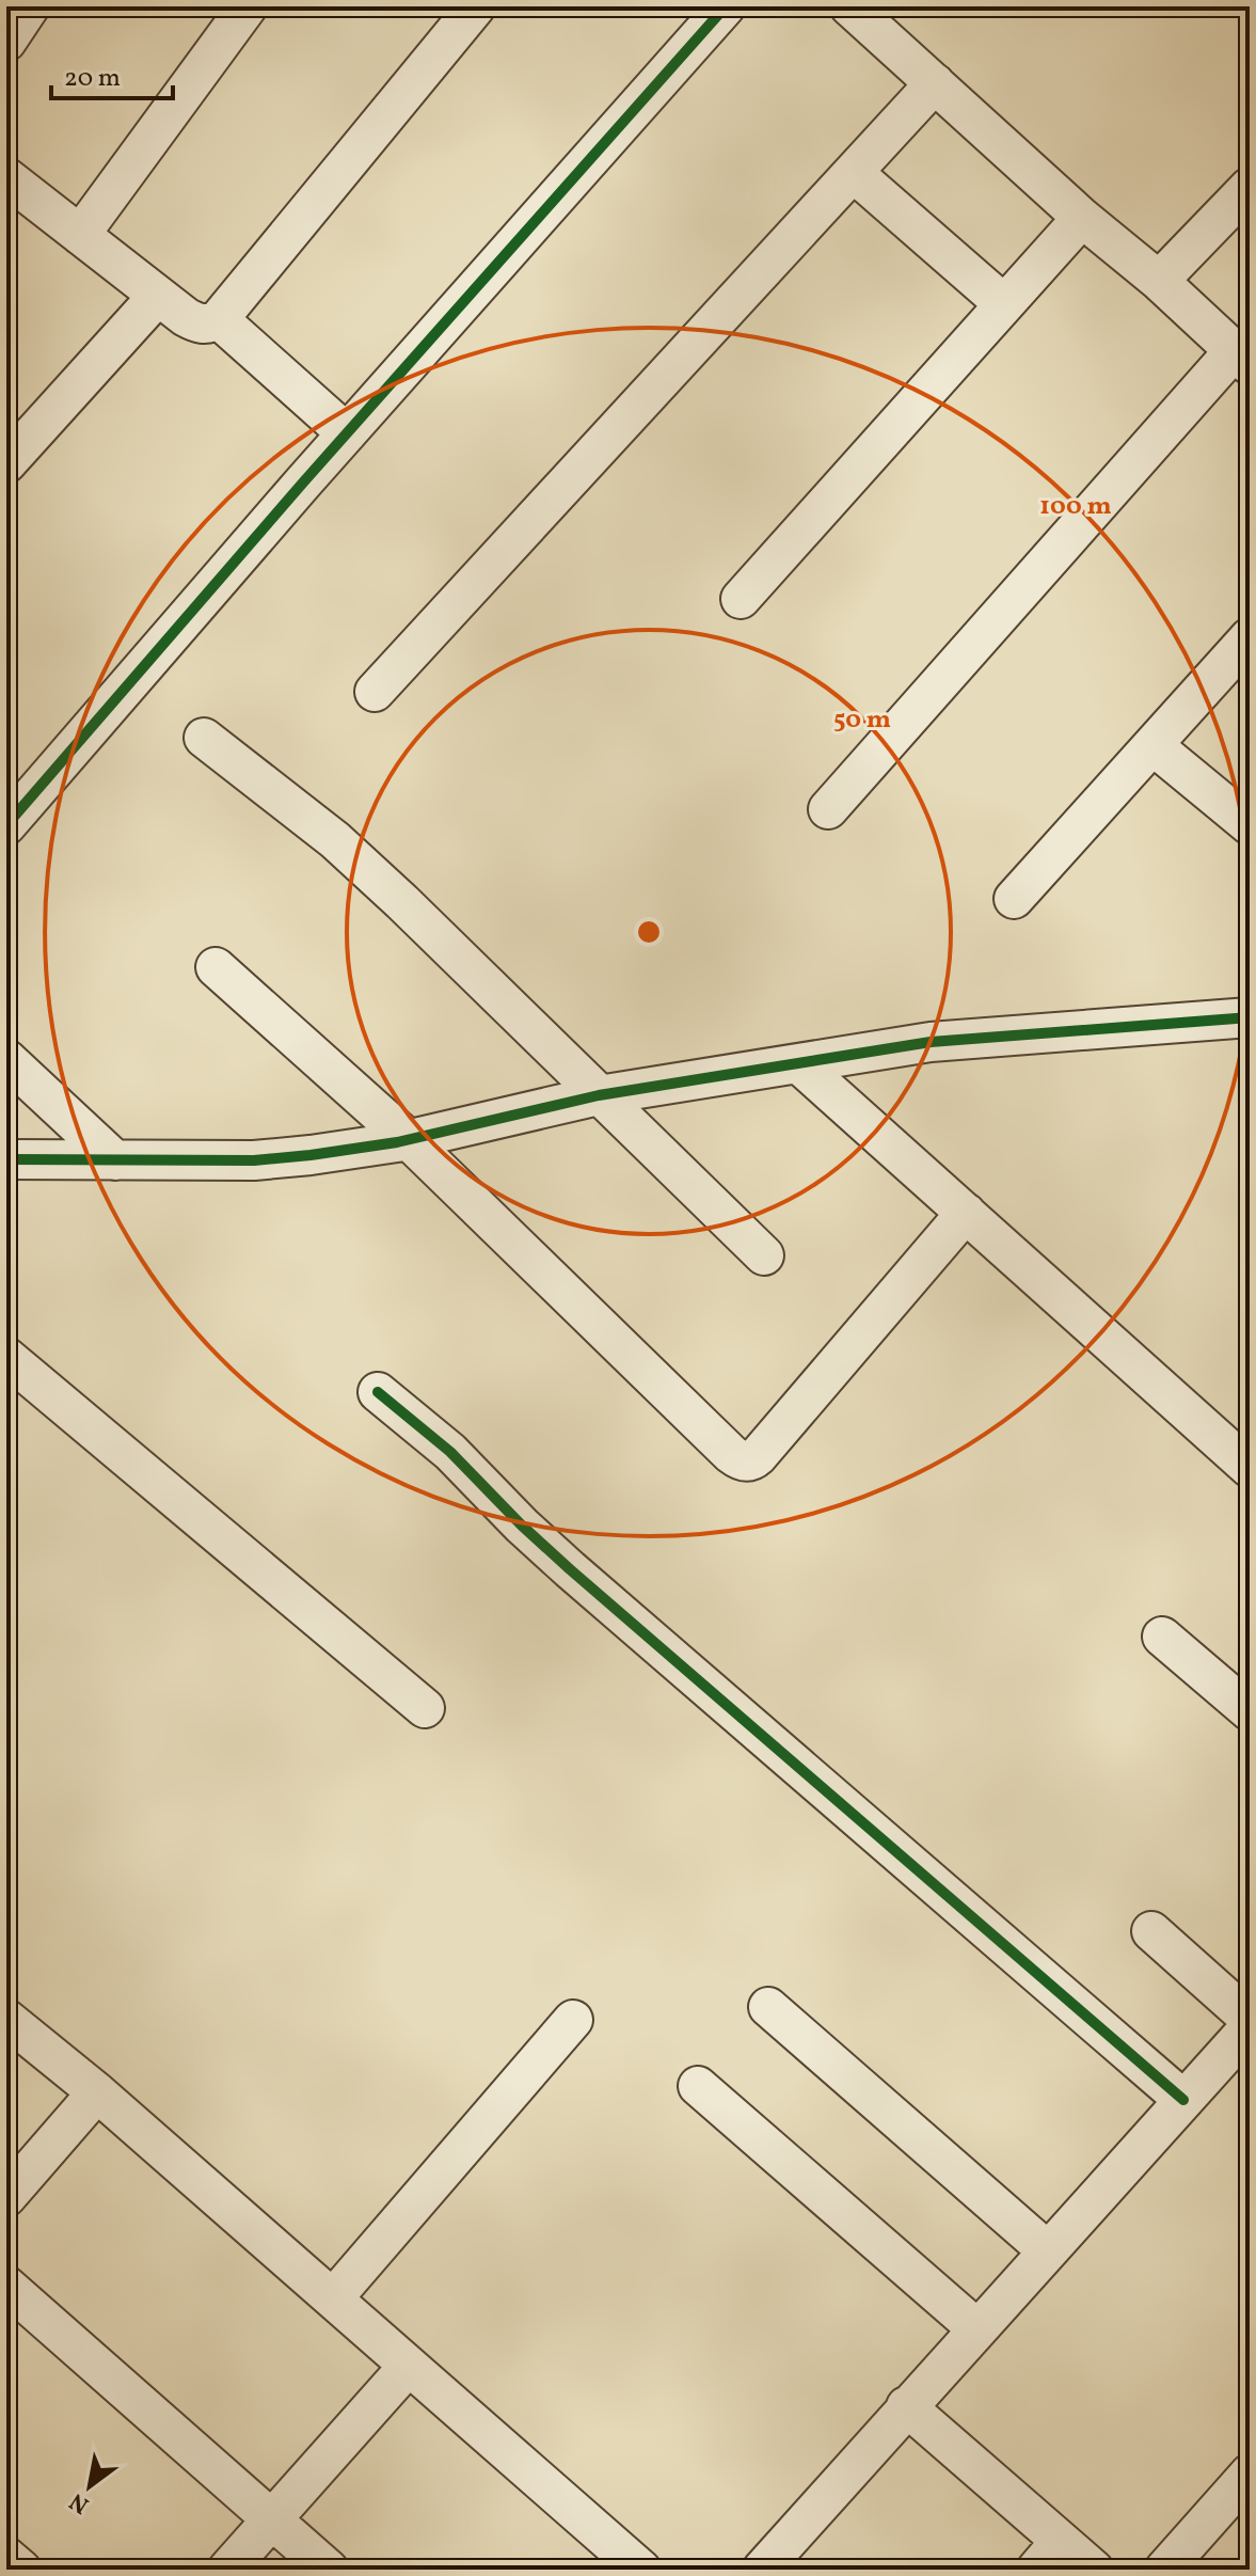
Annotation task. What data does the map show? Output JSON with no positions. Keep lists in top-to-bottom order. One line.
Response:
{"scale_bar":"20 m","north":"bottom left","rings":["100 m","50 m"]}
